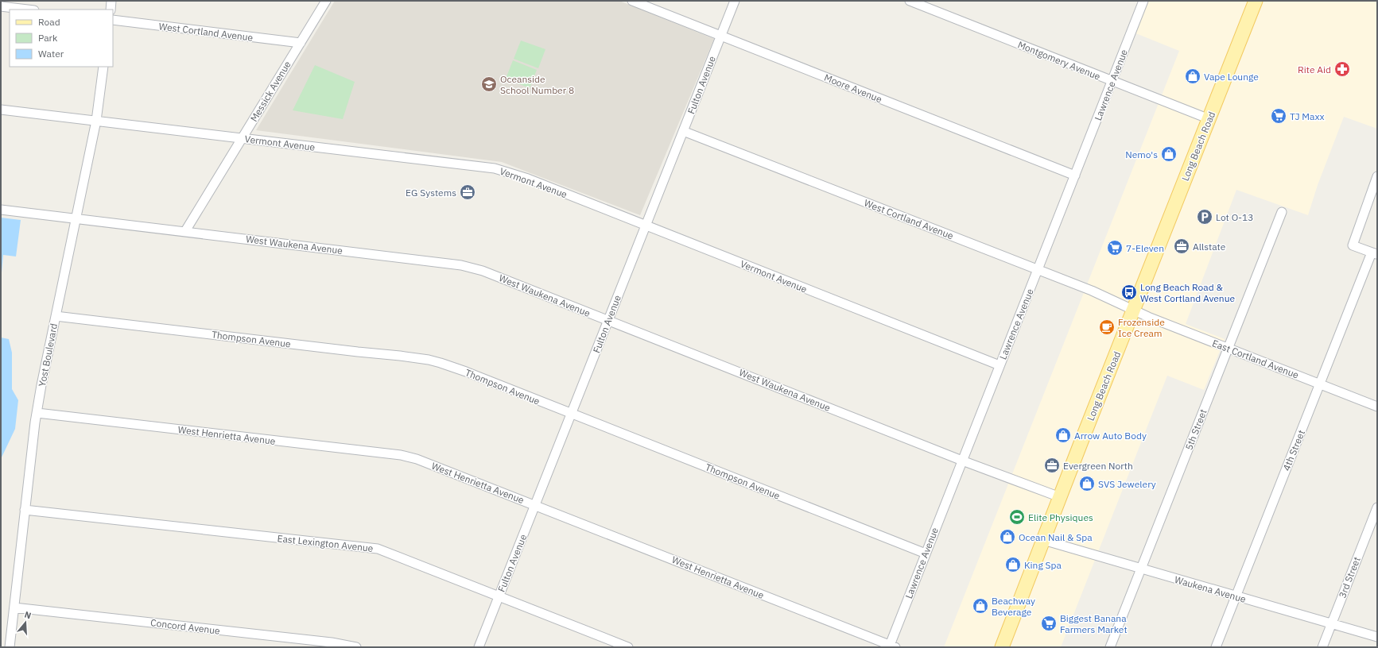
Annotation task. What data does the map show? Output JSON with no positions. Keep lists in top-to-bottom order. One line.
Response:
{"streets":{"main road":["Long Beach Road"],"street":["West Cortland Avenue","Montgomery Avenue","Fulton Avenue","Lawrence Avenue","Moore Avenue","Messick Avenue","Vermont Avenue","West Waukena Avenue","Thompson Avenue","Yost Boulevard","East Cortland Avenue","5th Street","West Henrietta Avenue","4th Street","East Lexington Avenue","3rd Street","Waukena Avenue","Concord Avenue"]},"crossings":[["West Cortland Avenue","Fulton Avenue"],["West Cortland Avenue","Lawrence Avenue"],["West Cortland Avenue","Messick Avenue"],["West Cortland Avenue","Long Beach Road"],["West Cortland Avenue","East Cortland Avenue"],["Montgomery Avenue","Lawrence Avenue"],["Montgomery Avenue","Long Beach Road"],["Fulton Avenue","Moore Avenue"],["Fulton Avenue","Vermont Avenue"],["Fulton Avenue","West Waukena Avenue"],["Fulton Avenue","Thompson Avenue"],["Fulton Avenue","West Henrietta Avenue"],["Fulton Avenue","East Lexington Avenue"],["Lawrence Avenue","Moore Avenue"],["Lawrence Avenue","Vermont Avenue"],["Lawrence Avenue","West Waukena Avenue"],["Lawrence Avenue","Thompson Avenue"],["Lawrence Avenue","West Henrietta Avenue"],["Messick Avenue","Vermont Avenue"],["Messick Avenue","West Waukena Avenue"],["Vermont Avenue","Yost Boulevard"],["Long Beach Road","West Waukena Avenue"],["Long Beach Road","East Cortland Avenue"],["Long Beach Road","Waukena Avenue"],["West Waukena Avenue","Yost Boulevard"],["Thompson Avenue","Yost Boulevard"],["Yost Boulevard","West Henrietta Avenue"],["Yost Boulevard","East Lexington Avenue"],["Yost Boulevard","Concord Avenue"],["East Cortland Avenue","5th Street"],["East Cortland Avenue","4th Street"],["5th Street","Waukena Avenue"],["4th Street","Waukena Avenue"],["3rd Street","Waukena Avenue"]],"places":{"pharmacy":["Rite Aid"],"shop":["Vape Lounge","Nemo's","Arrow Auto Body","SVS Jewelery","Ocean Nail & Spa","King Spa","Beachway Beverage"],"school or university":["Oceanside School Number 8"],"supermarket":["TJ Maxx","7-Eleven","Biggest Banana Farmers Market"],"office":["EG Systems","Allstate","Evergreen North"],"parking":["Lot O-13"],"bus stop":["Long Beach Road & West Cortland Avenue"],"cafe":["Frozenside Ice Cream"],"sports":["Elite Physiques"]},"legend":["Road","Park","Water"],"north":"top"}
